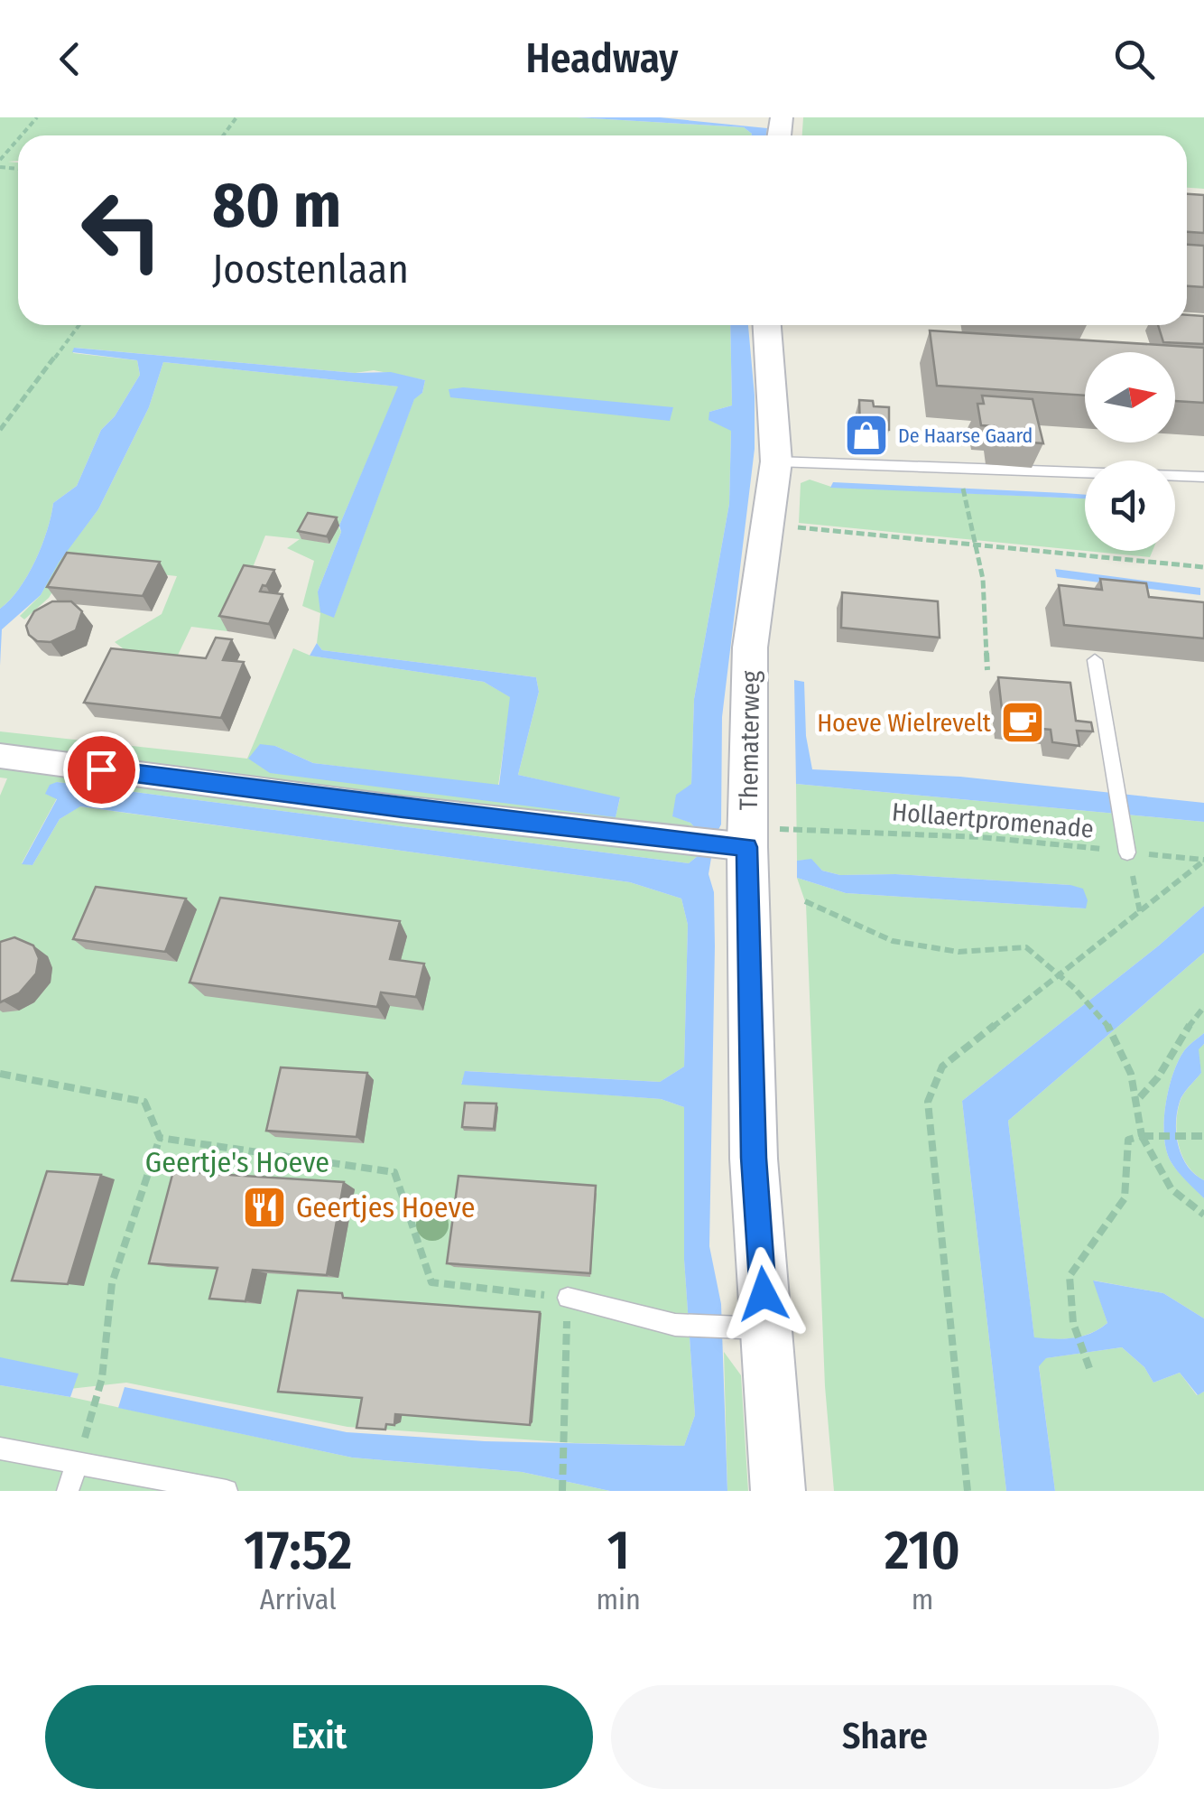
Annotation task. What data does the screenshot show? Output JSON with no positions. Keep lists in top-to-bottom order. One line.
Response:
{"streets":{"street":["Thematerweg"],"path":["Hollaertpromenade"]},"crossings":[["Thematerweg","Hollaertpromenade"]],"parks":["Geertje's Hoeve"],"places":{"shop":["De Haarse Gaard"],"cafe":["Hoeve Wielrevelt"],"restaurant":["Geertjes Hoeve"]},"north":"right","page":{"header":"Headway","turn":["80 m","Joostenlaan"],"eta":["17:52","Arrival","1","min","210","m"],"buttons":["Exit","Share"]}}
